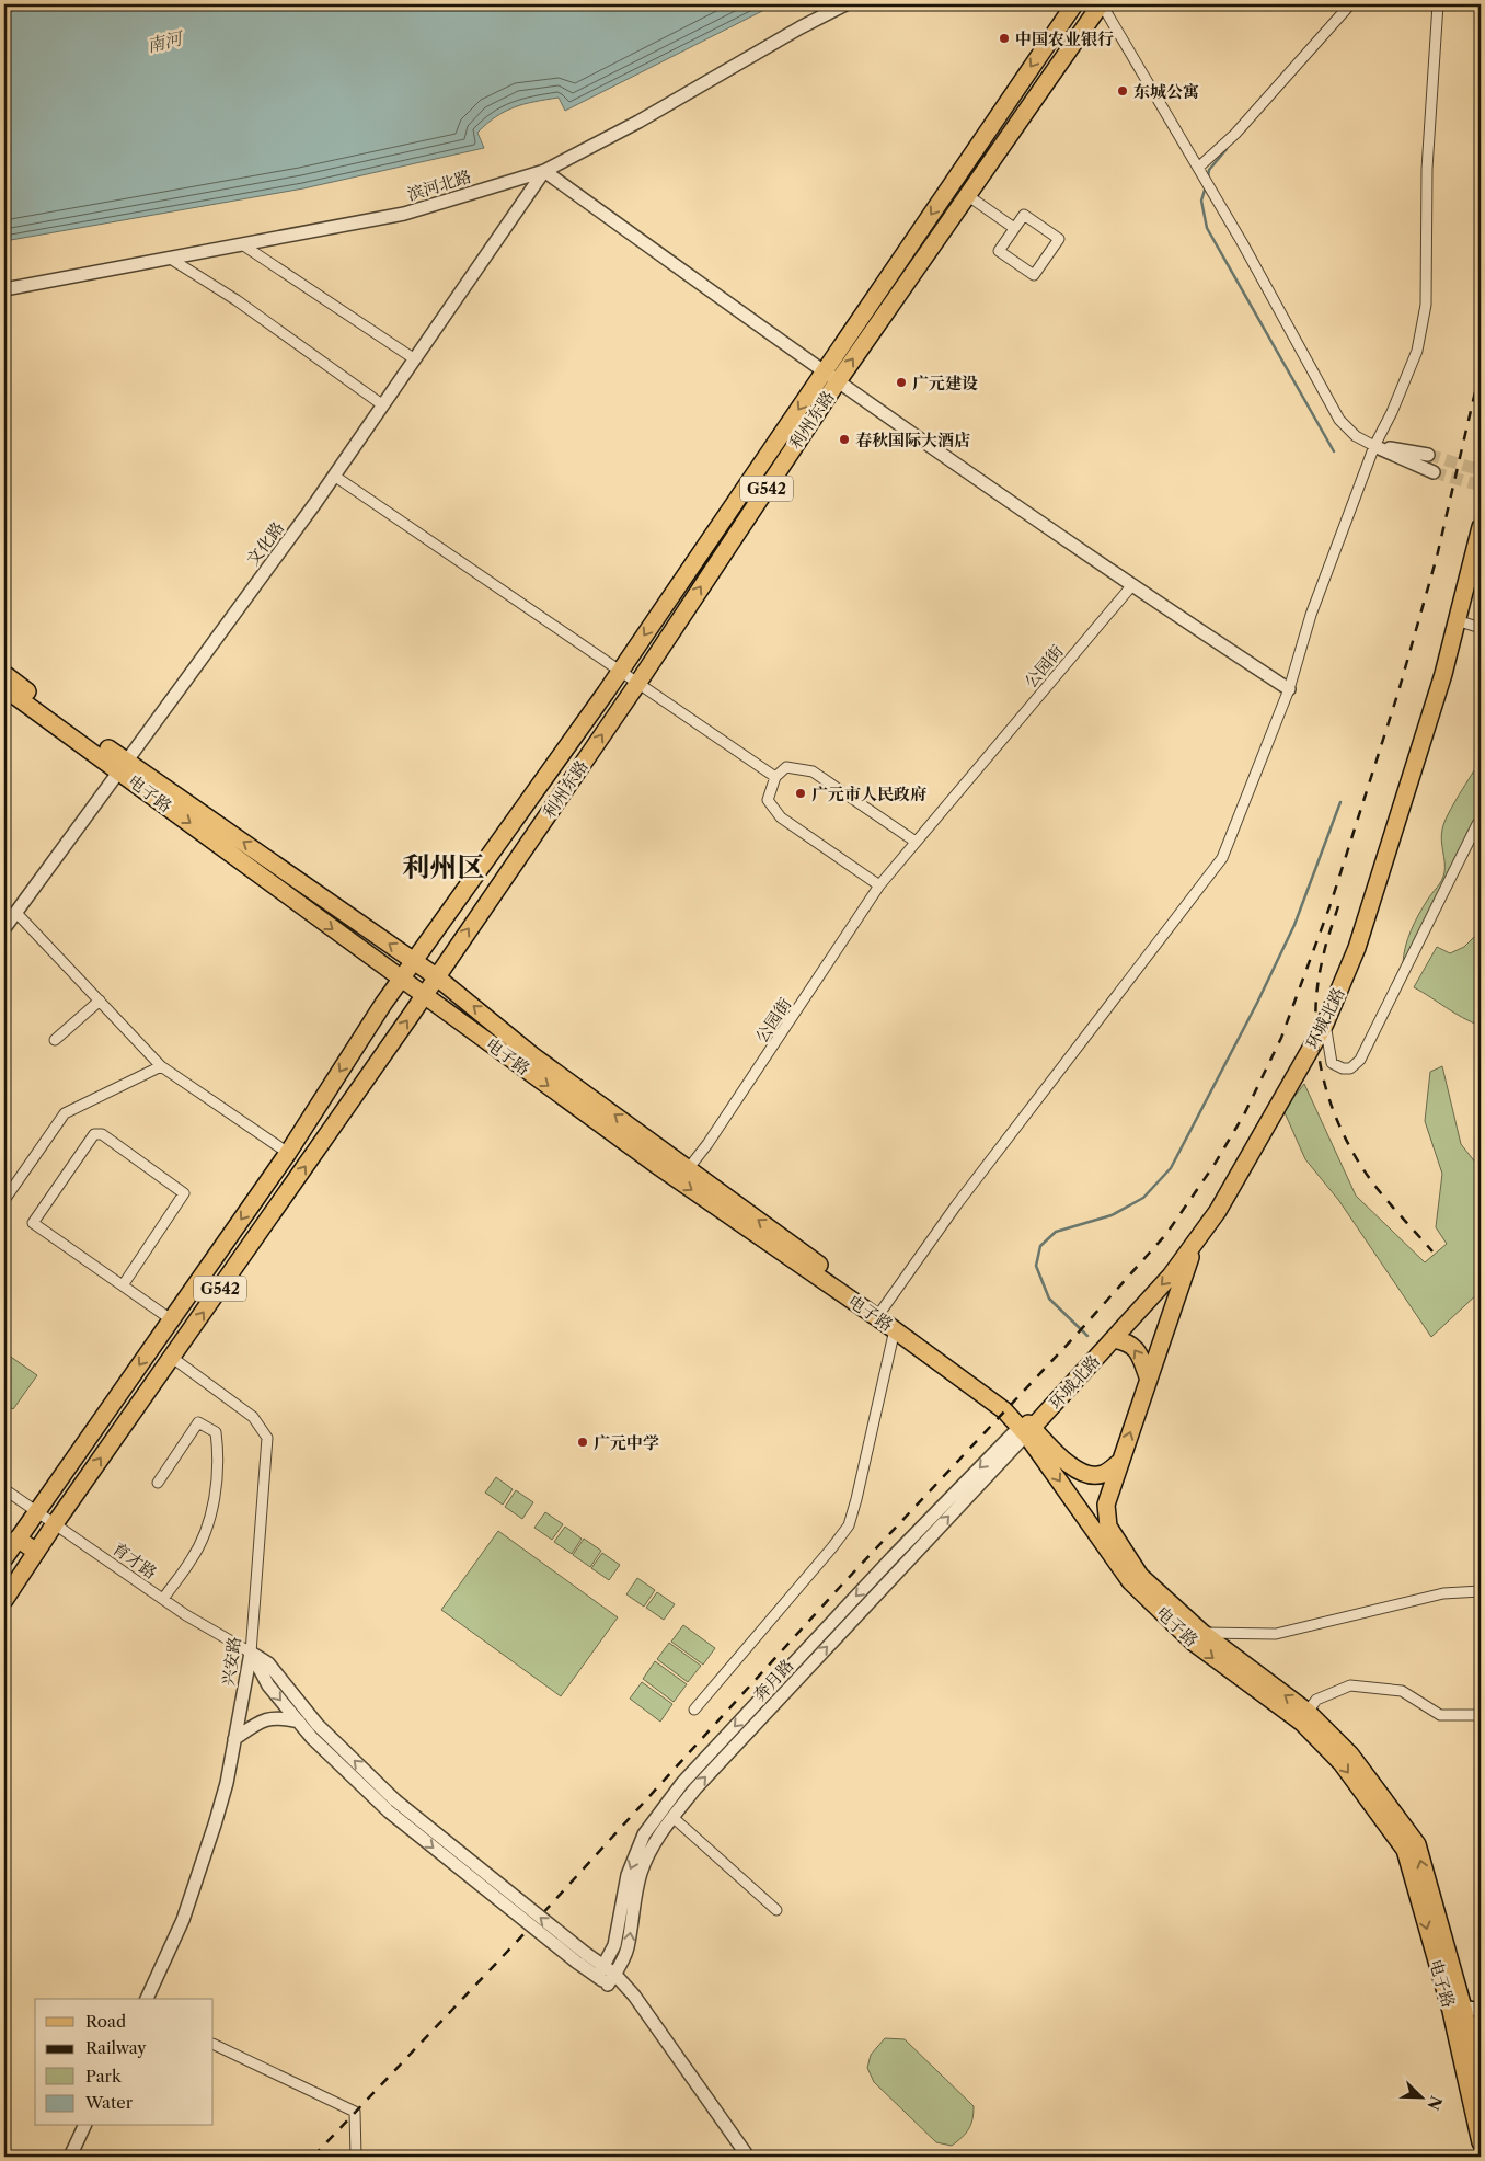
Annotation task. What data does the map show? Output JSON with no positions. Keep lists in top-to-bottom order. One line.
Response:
{"streets":{"main road":["利州东路","G542","电子路","环城北路"],"street":["滨河北路","文化路","公园街","育才路","兴安路","奔月路"]},"crossings":[["滨河北路","文化路"],["利州东路","G542"],["利州东路","电子路"],["G542","电子路"],["G542","育才路"],["G542","兴安路"],["文化路","电子路"],["公园街","电子路"],["电子路","环城北路"],["电子路","奔月路"],["环城北路","奔月路"],["育才路","兴安路"]],"districts":["利州区"],"water":["南河"],"places":["中国农业银行","东城公寓","广元建设","春秋国际大酒店","广元市人民政府","广元中学"],"legend":["Road","Railway","Park","Water"],"north":"bottom right"}
